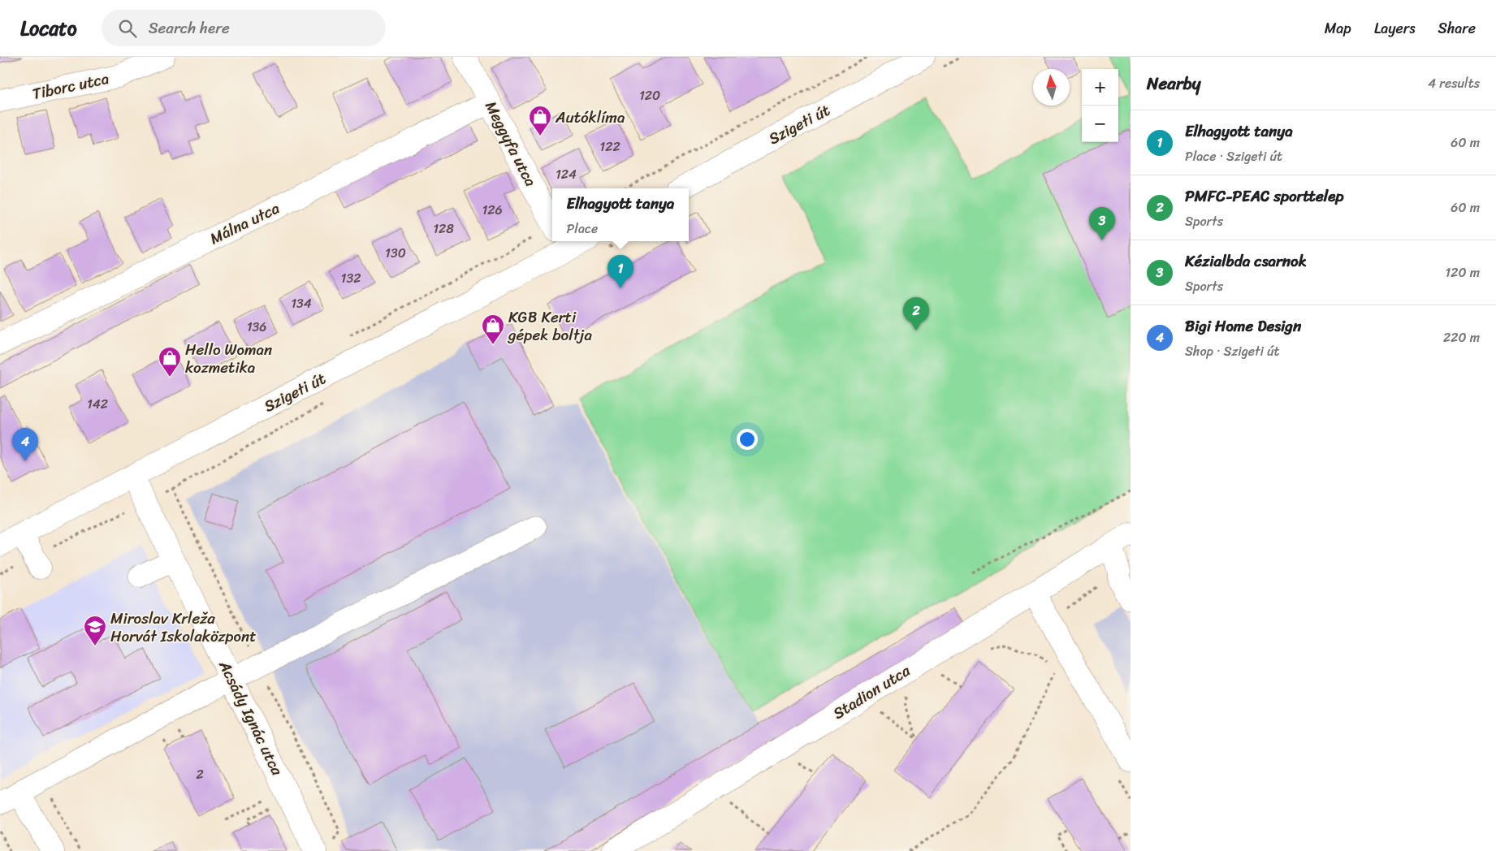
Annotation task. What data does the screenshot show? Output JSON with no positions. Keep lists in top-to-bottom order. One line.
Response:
{"streets":{"street":["Tiborc utca","Szigeti út","Meggyfa utca","Málna utca","Stadion utca","Acsády Ignác utca"]},"crossings":[["Szigeti út","Acsády Ignác utca"],["Meggyfa utca","Málna utca"]],"places":{"shop":["Autóklíma","KGB Kerti gépek boltja","Hello Woman kozmetika"],"school or university":["Miroslav Krleža Horvát Iskolaközpont"]},"house_numbers":["120","122","124","126","128","130","132","134","136","142","2"],"north":"top","page":{"header":"Locato","search":"Search here","nav":["Map","Layers","Share"],"heading":["Nearby","4 results"],"map_buttons":["+","−"],"list":[{"mark":"1","name":"Elhagyott tanya","note":"Place · Szigeti út","value":"60 m"},{"mark":"2","name":"PMFC-PEAC sporttelep","note":"Sports","value":"60 m"},{"mark":"3","name":"Kézialbda csarnok","note":"Sports","value":"120 m"},{"mark":"4","name":"Bigi Home Design","note":"Shop · Szigeti út","value":"220 m"}],"popup":["Elhagyott tanya","Place"],"pins":["3","1","2","4"]}}
